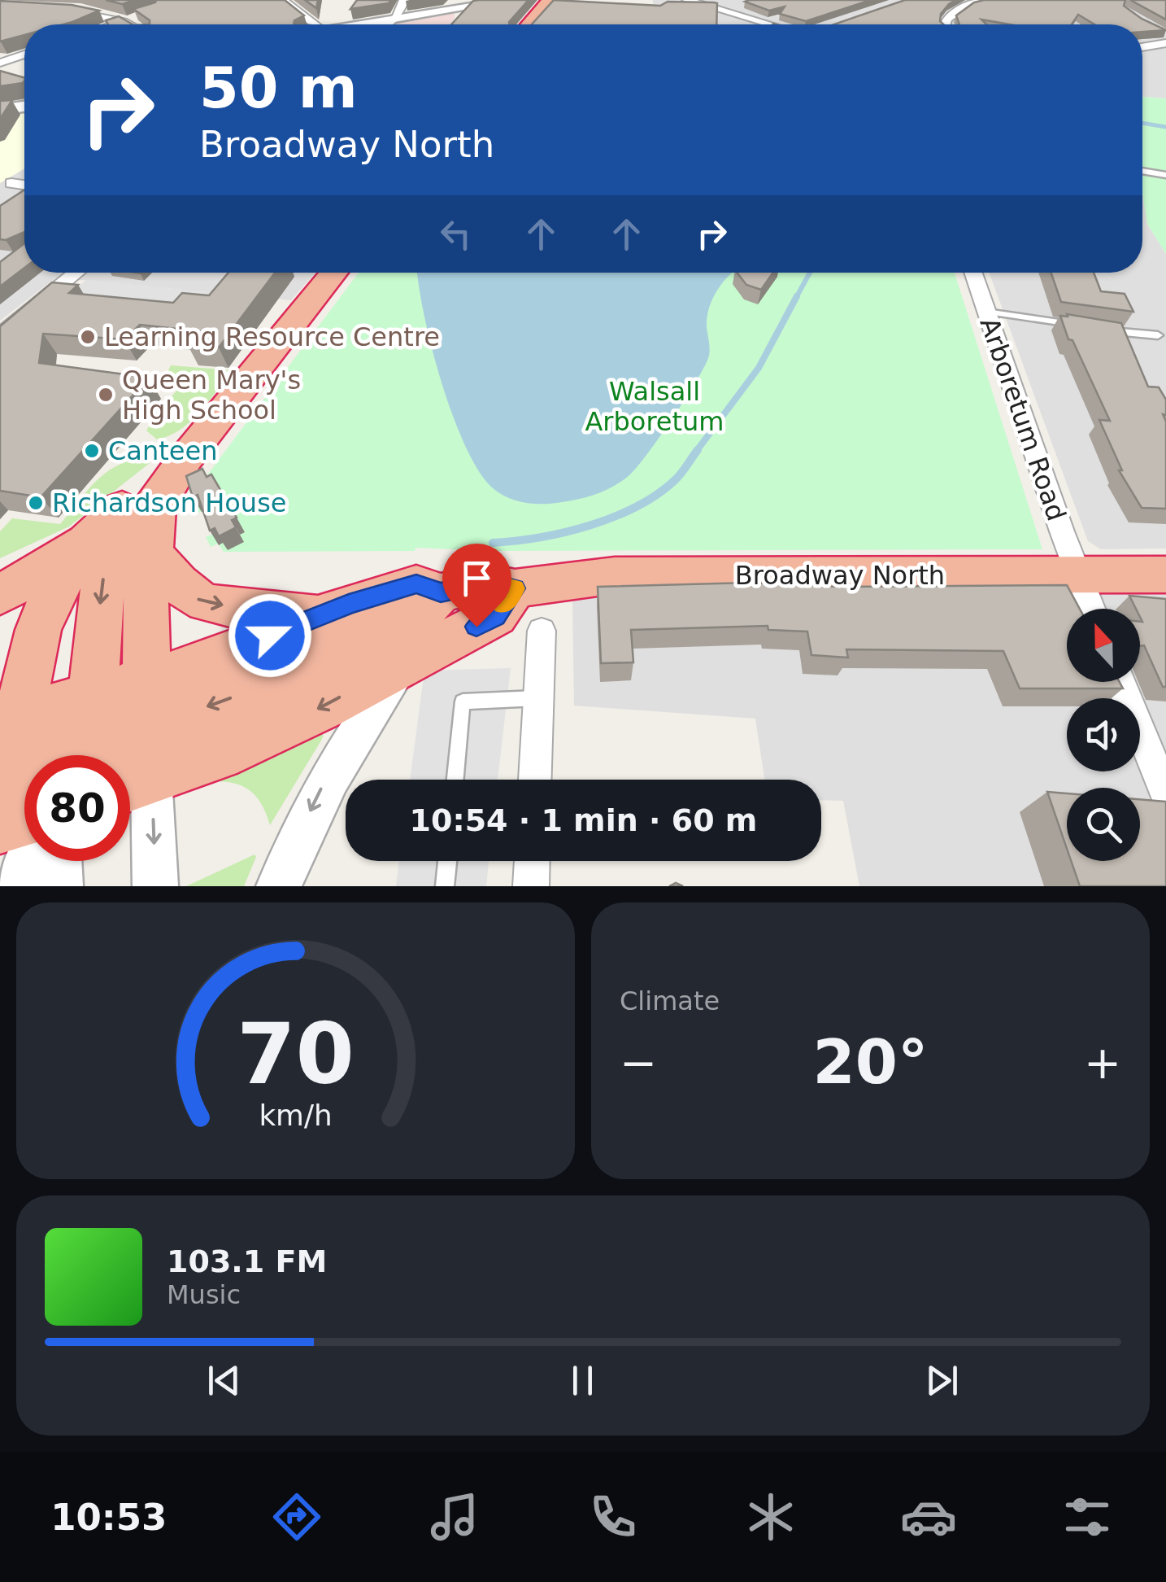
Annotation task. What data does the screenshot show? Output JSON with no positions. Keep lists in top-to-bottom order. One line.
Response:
{"streets":{"highway":["Broadway North"],"street":["Arboretum Road"]},"crossings":[["Arboretum Road","Broadway North"]],"parks":["Walsall Arboretum"],"places":["Learning Resource Centre","Queen Mary's High School","Canteen","Richardson House"],"north":"top","page":{"turn":["50 m","Broadway North"],"limit":"80","trip":"10:54 · 1 min · 60 m","tile":"Climate","heat":["−","20°","+"],"song":["103.1 FM","Music"],"tabs":"10:53","gauge":["70","km/h"]}}
